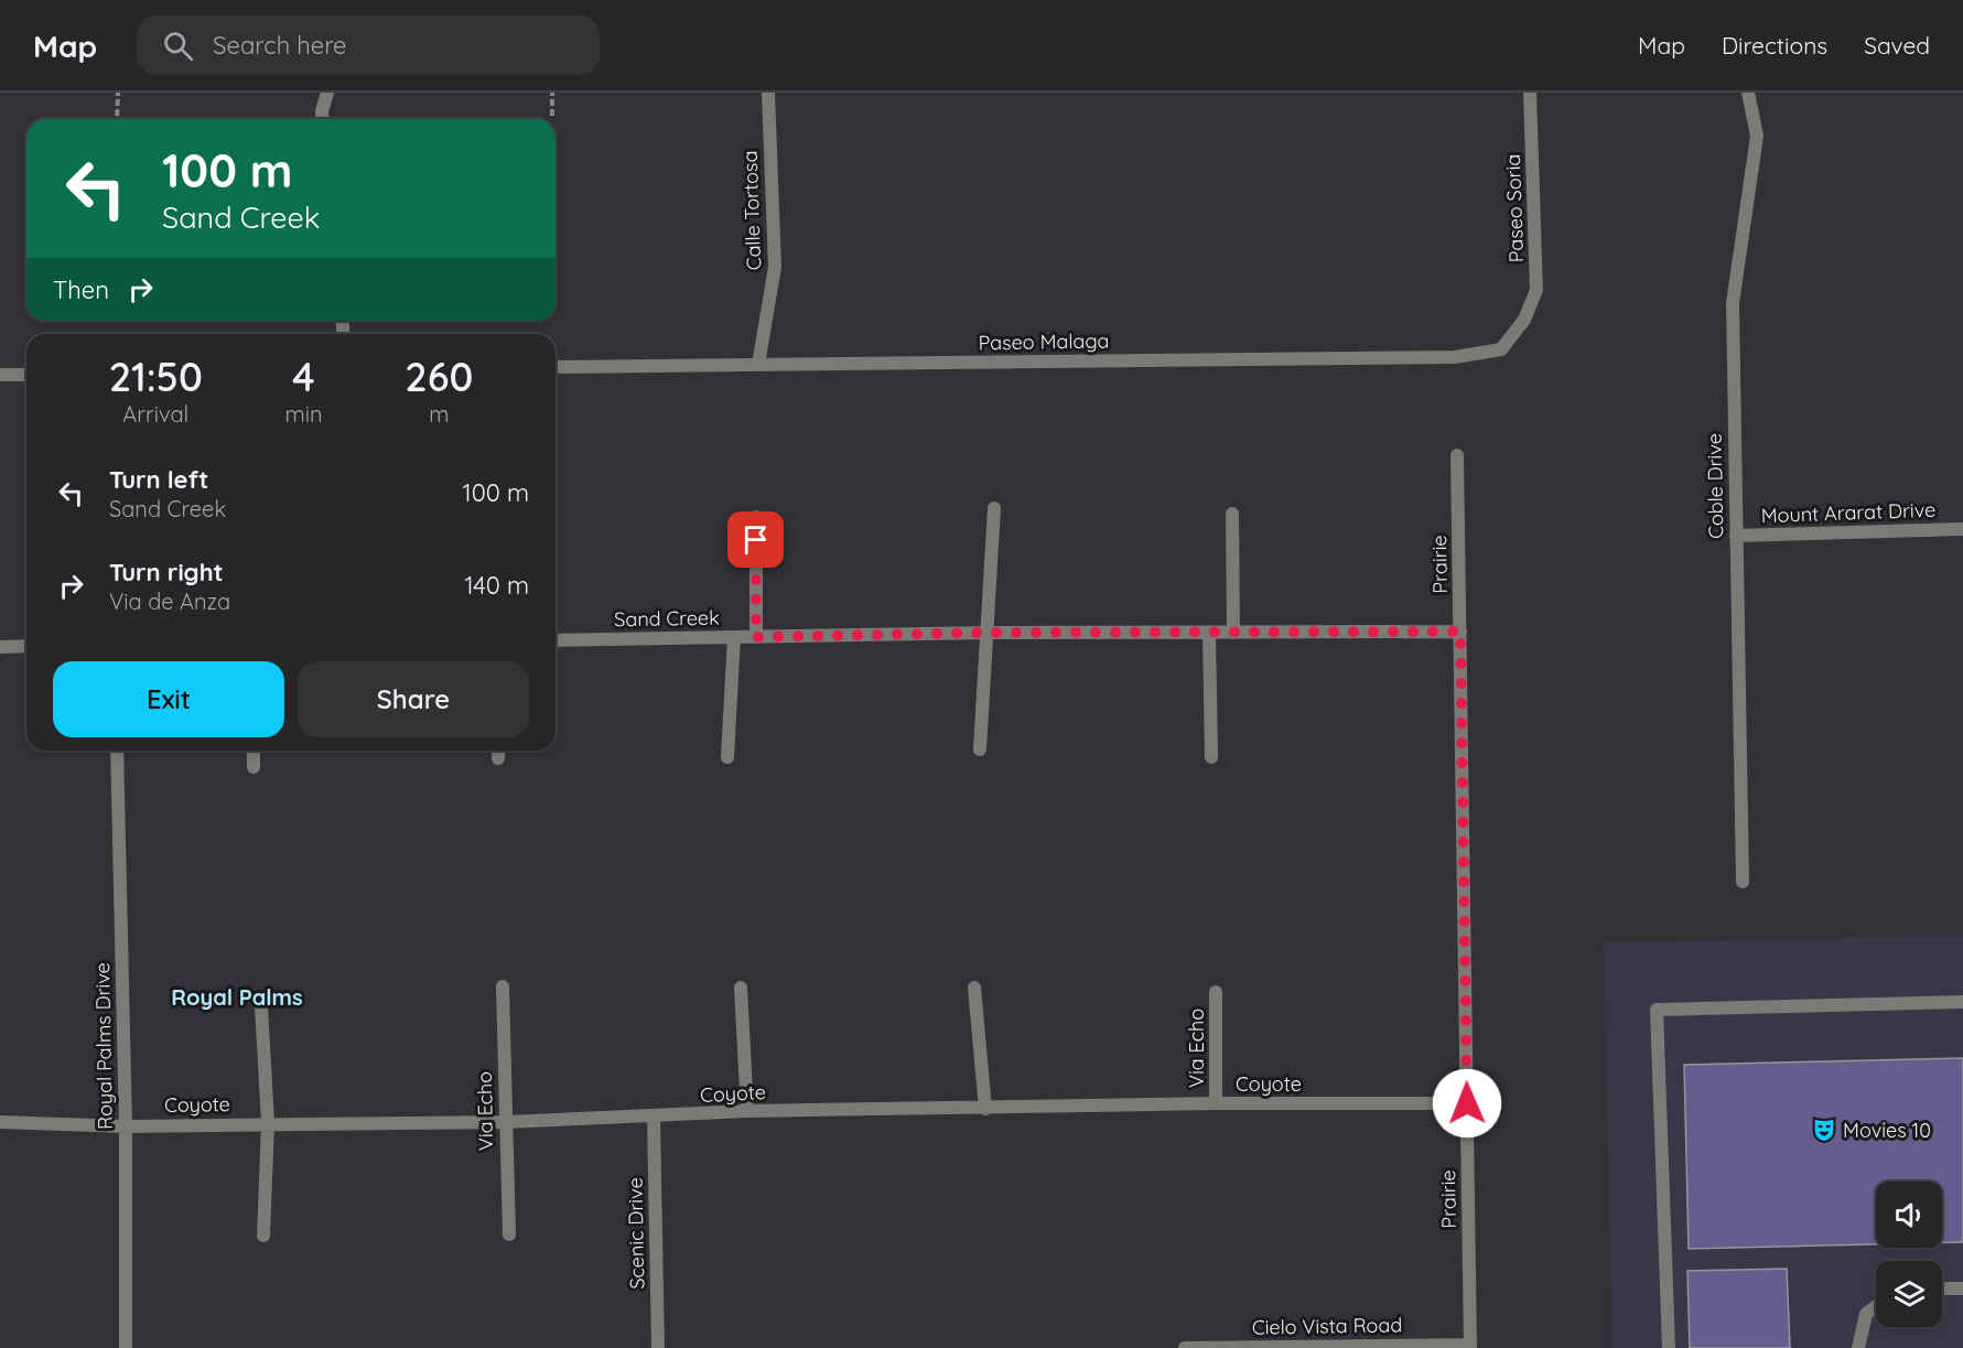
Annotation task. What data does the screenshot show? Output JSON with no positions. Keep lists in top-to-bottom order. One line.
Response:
{"streets":{"street":["Paseo Soria","Calle Tortosa","Paseo Malaga","Coble Drive","Mount Ararat Drive","Prairie","Sand Creek","Royal Palms Drive","Via Echo","Coyote","Scenic Drive","Cielo Vista Road"]},"crossings":[["Paseo Soria","Paseo Malaga"],["Calle Tortosa","Paseo Malaga"],["Coble Drive","Mount Ararat Drive"],["Prairie","Sand Creek"],["Prairie","Coyote"],["Prairie","Cielo Vista Road"],["Royal Palms Drive","Coyote"],["Via Echo","Coyote"],["Coyote","Scenic Drive"]],"districts":["Royal Palms"],"places":{"theatre":["Movies 10"]},"page":{"header":"Map","search":"Search here","nav":["Map","Directions","Saved"],"turn":["100 m","Sand Creek"],"then":"Then","eta":["21:50","Arrival","4","min","260","m"],"list":[{"name":"Turn left","note":"Sand Creek","value":"100 m"},{"name":"Turn right","note":"Via de Anza","value":"140 m"}],"buttons":["Exit","Share"]}}
